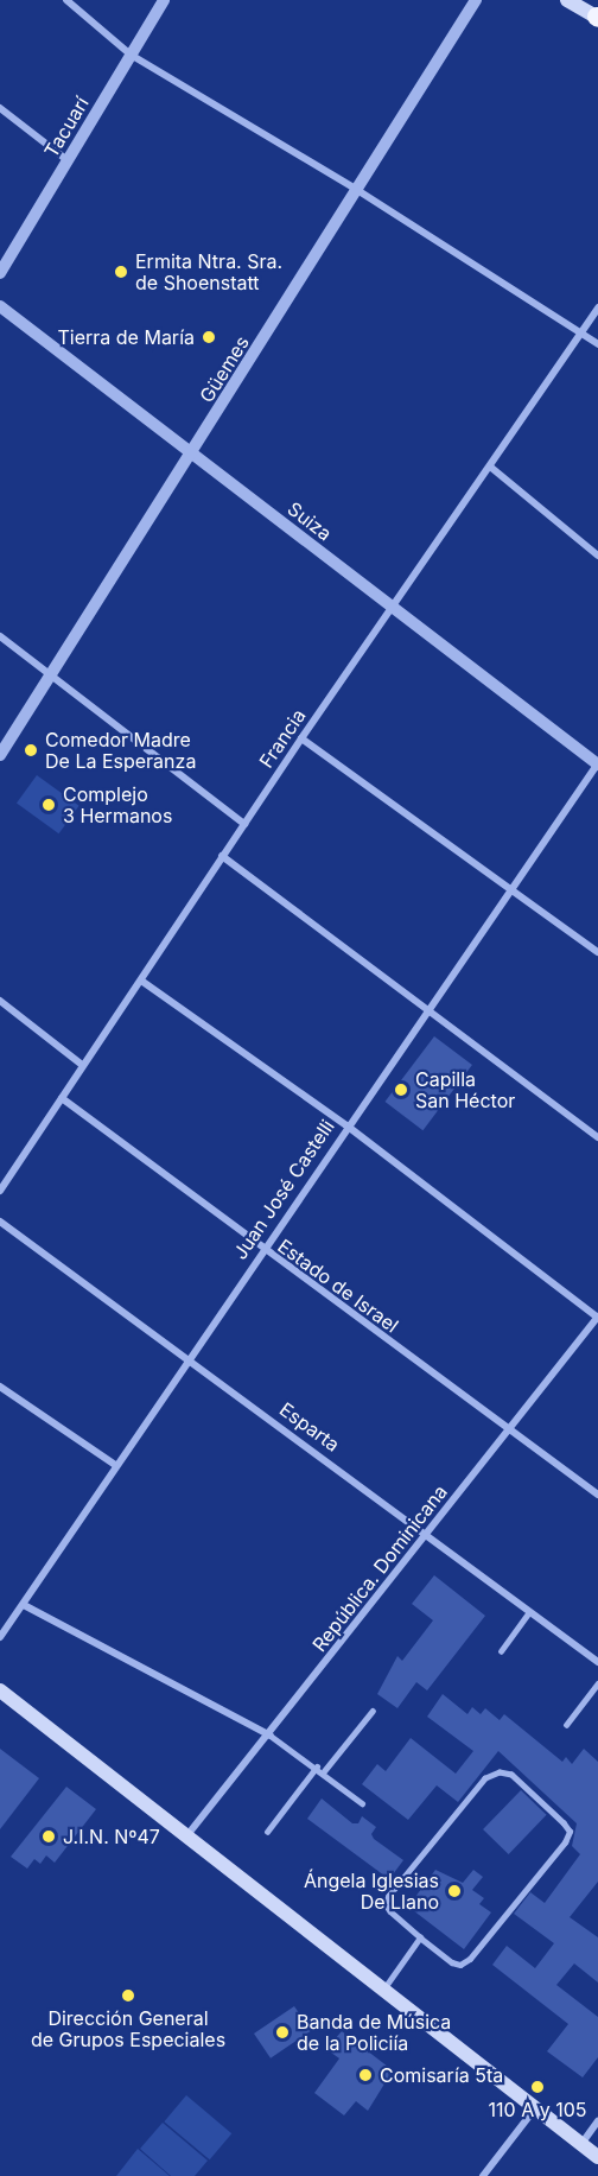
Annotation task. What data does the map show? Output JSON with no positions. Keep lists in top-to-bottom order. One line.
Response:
{"streets":{"street":["Tacuarí","Güemes","Suiza","Francia","Juan José Castelli","Estado de Israel","Esparta","República. Dominicana"]},"crossings":[["Güemes","Suiza"],["Suiza","Francia"],["Suiza","Juan José Castelli"],["Francia","Estado de Israel"],["Juan José Castelli","Estado de Israel"],["Juan José Castelli","Esparta"],["Estado de Israel","República. Dominicana"],["Esparta","República. Dominicana"]],"places":["Ermita Ntra. Sra. de Shoenstatt","Tierra de María","Comedor Madre De La Esperanza","Complejo 3 Hermanos","Capilla San Héctor","J.I.N. Nº47","Ángela Iglesias De Llano","Dirección General de Grupos Especiales","Banda de Música de la Policiía","Comisaría 5ta","110 A y 105"]}
